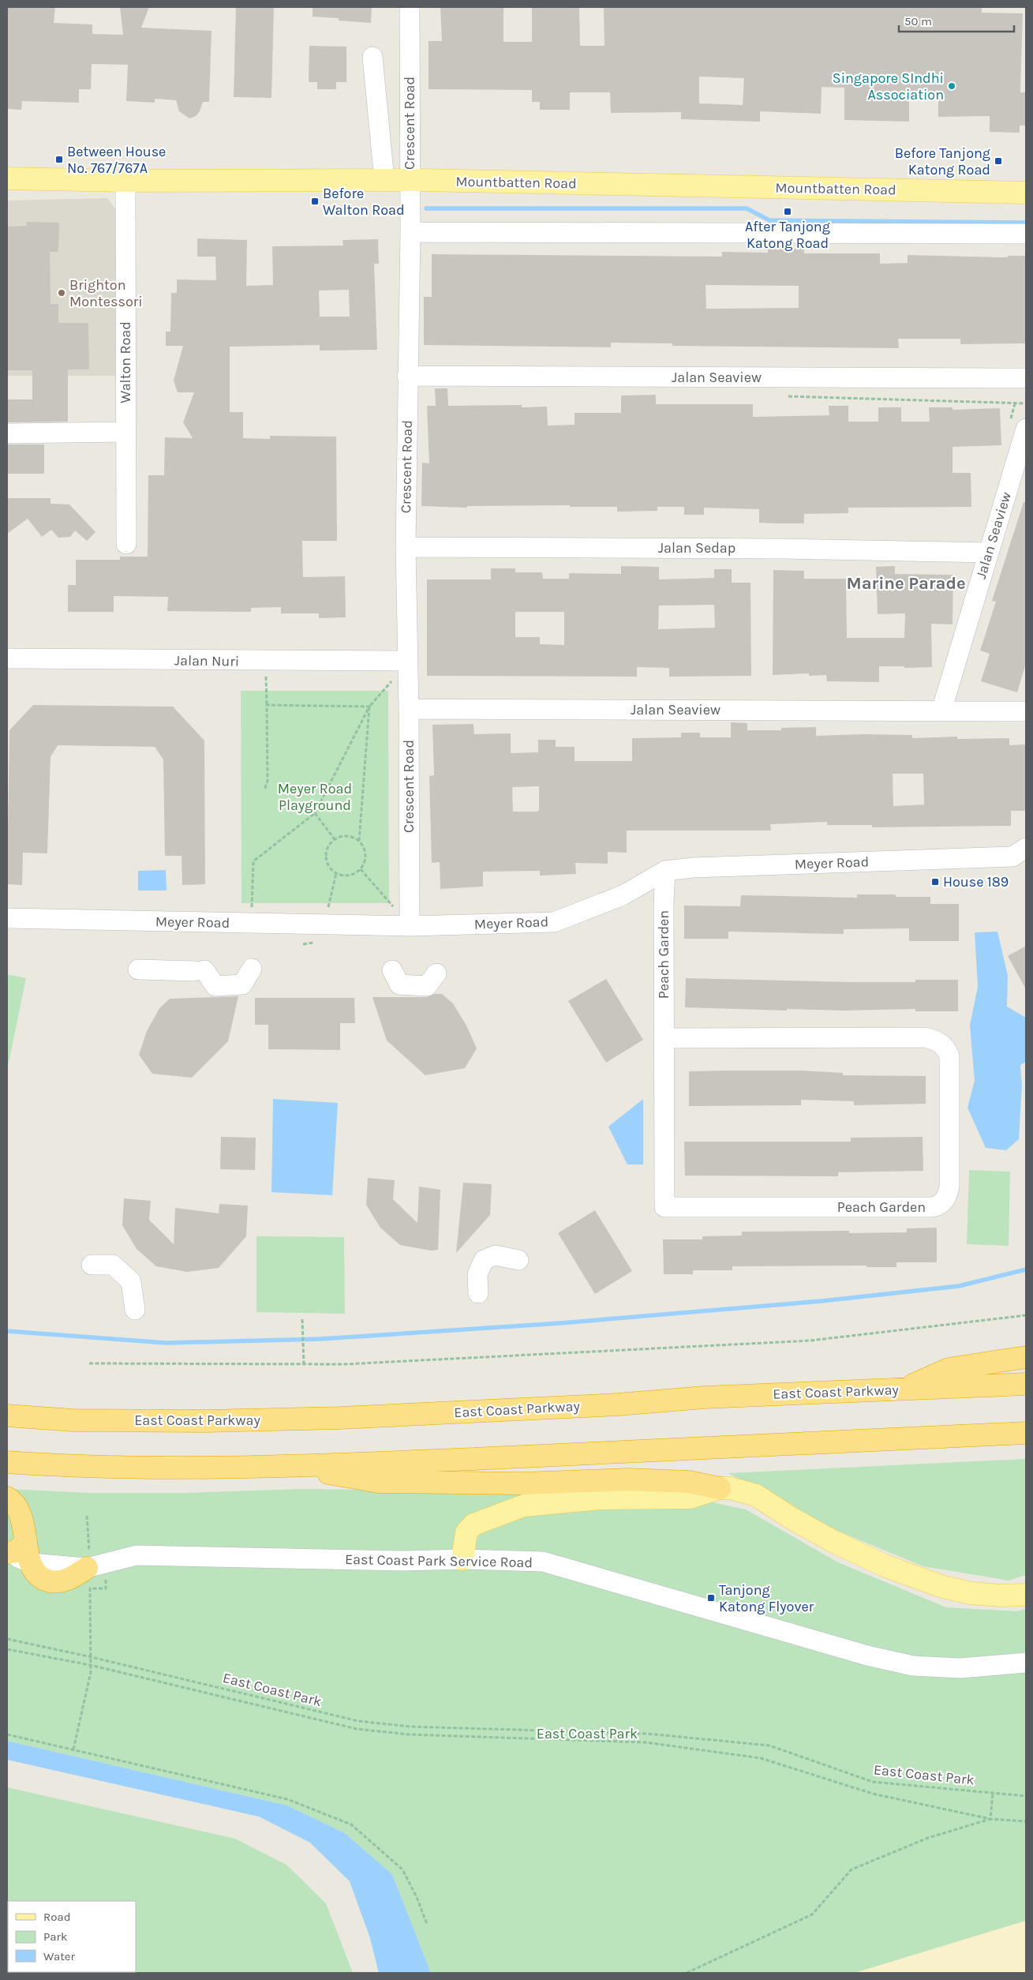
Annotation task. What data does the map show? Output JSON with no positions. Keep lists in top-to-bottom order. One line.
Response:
{"streets":{"highway":["East Coast Parkway"],"main road":["Mountbatten Road"],"street":["Crescent Road","Walton Road","Jalan Seaview","Jalan Sedap","Jalan Nuri","Meyer Road","Peach Garden","East Coast Park Service Road"],"path":["East Coast Park"]},"crossings":[["Crescent Road","Mountbatten Road"],["Crescent Road","Jalan Seaview"],["Crescent Road","Jalan Sedap"],["Crescent Road","Jalan Nuri"],["Crescent Road","Meyer Road"],["Mountbatten Road","Walton Road"],["Jalan Seaview","Jalan Sedap"],["Meyer Road","Peach Garden"]],"districts":["Marine Parade"],"parks":["Meyer Road Playground","East Coast Park"],"places":{"other":["Singapore SIndhi Association","Brighton Montessori"],"transit":["Between House No. 767/767A","Before Tanjong Katong Road","Before Walton Road","After Tanjong Katong Road","House 189","Tanjong Katong Flyover"]},"legend":["Road","Park","Water"],"scale_bar":"50 m"}
